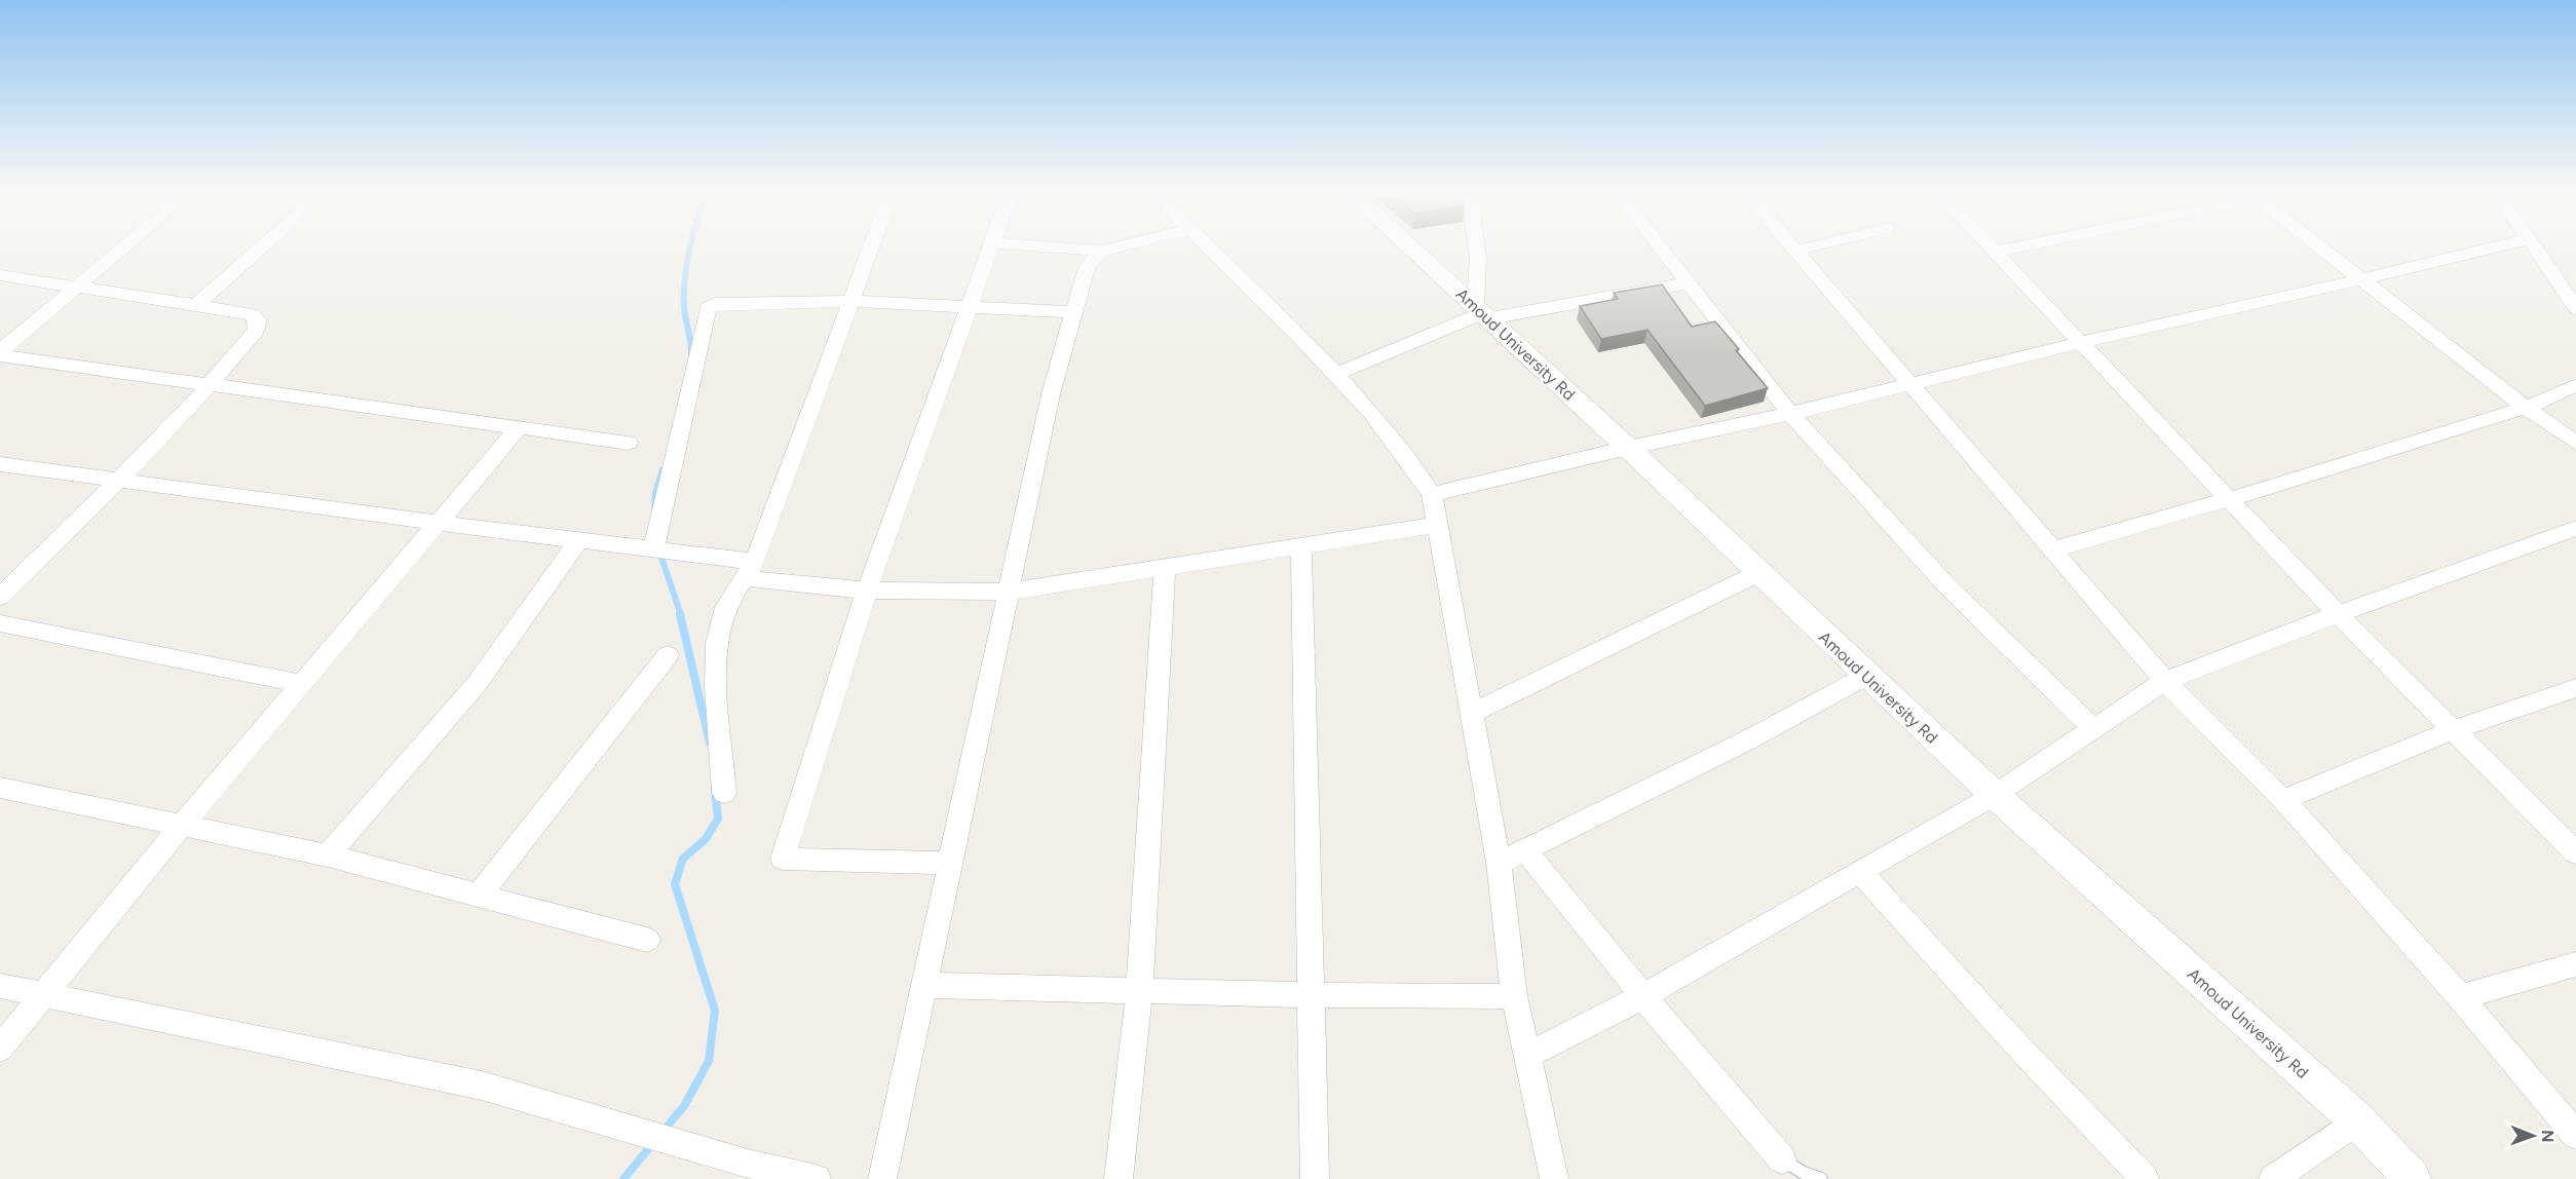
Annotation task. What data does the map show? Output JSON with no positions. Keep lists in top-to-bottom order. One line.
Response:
{"streets":{"street":["Amoud University Rd"]},"north":"right"}
